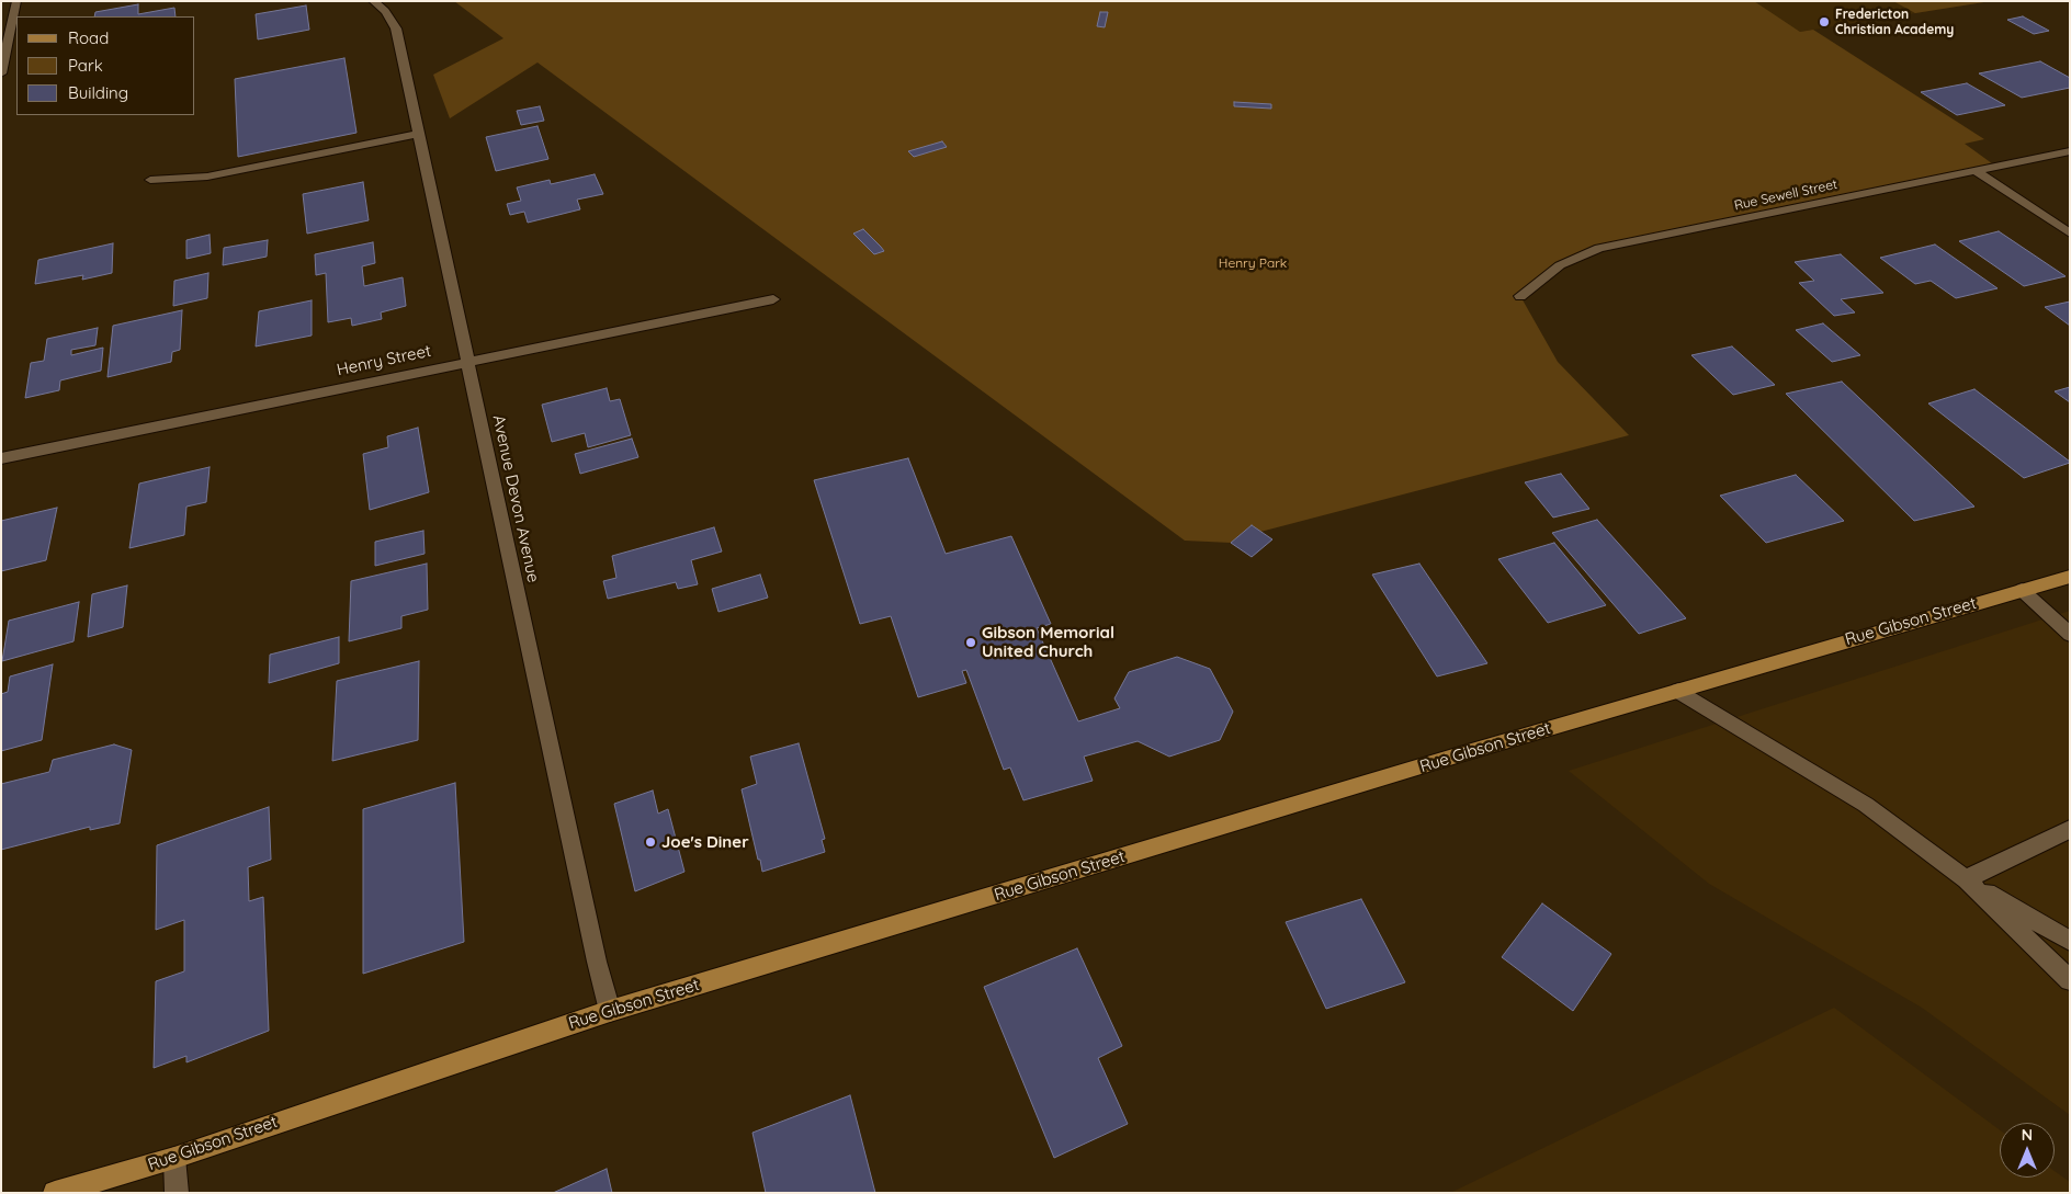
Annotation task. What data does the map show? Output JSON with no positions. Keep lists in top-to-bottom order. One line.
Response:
{"streets":{"main road":["Rue Gibson Street"],"street":["Rue Sewell Street","Henry Street","Avenue Devon Avenue"]},"crossings":[["Henry Street","Avenue Devon Avenue"],["Avenue Devon Avenue","Rue Gibson Street"]],"parks":["Henry Park"],"places":["Fredericton Christian Academy","Gibson Memorial United Church","Joe's Diner"],"legend":["Road","Park","Building"],"north":"top"}
